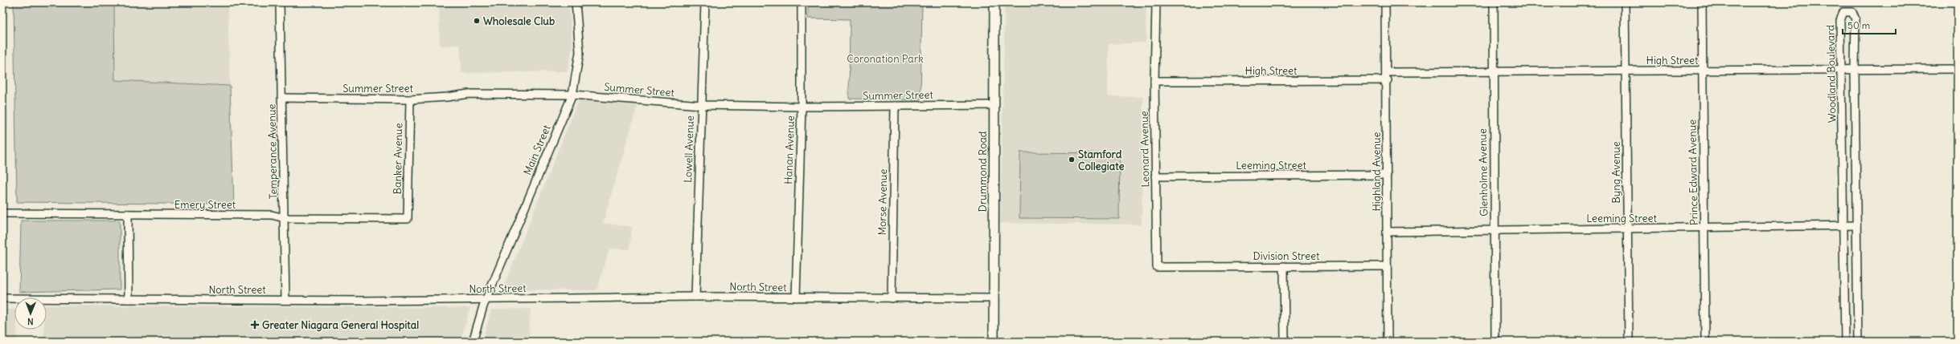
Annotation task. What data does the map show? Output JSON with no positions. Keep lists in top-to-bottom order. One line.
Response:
{"streets":{"main road":["Drummond Road"],"street":["High Street","Woodland Boulevard","Summer Street","Lowell Avenue","Leonard Avenue","Main Street","Hanan Avenue","Temperance Avenue","Banker Avenue","Leeming Street","Highland Avenue","Glenholme Avenue","Byng Avenue","Prince Edward Avenue","Morse Avenue","Emery Street","Division Street","North Street"]},"crossings":[["High Street","Woodland Boulevard"],["High Street","Leonard Avenue"],["High Street","Highland Avenue"],["High Street","Glenholme Avenue"],["High Street","Byng Avenue"],["High Street","Prince Edward Avenue"],["Woodland Boulevard","Leeming Street"],["Summer Street","Lowell Avenue"],["Summer Street","Main Street"],["Summer Street","Hanan Avenue"],["Summer Street","Temperance Avenue"],["Summer Street","Banker Avenue"],["Summer Street","Drummond Road"],["Summer Street","Morse Avenue"],["Lowell Avenue","North Street"],["Leonard Avenue","Leeming Street"],["Leonard Avenue","Division Street"],["Main Street","North Street"],["Hanan Avenue","North Street"],["Temperance Avenue","Emery Street"],["Temperance Avenue","North Street"],["Banker Avenue","Emery Street"],["Leeming Street","Highland Avenue"],["Leeming Street","Glenholme Avenue"],["Leeming Street","Byng Avenue"],["Leeming Street","Prince Edward Avenue"],["Drummond Road","North Street"],["Highland Avenue","Division Street"],["Morse Avenue","North Street"]],"parks":["Coronation Park"],"places":{"other":["Wholesale Club","Stamford Collegiate"],"health":["Greater Niagara General Hospital"]},"scale_bar":"50 m","north":"bottom"}
